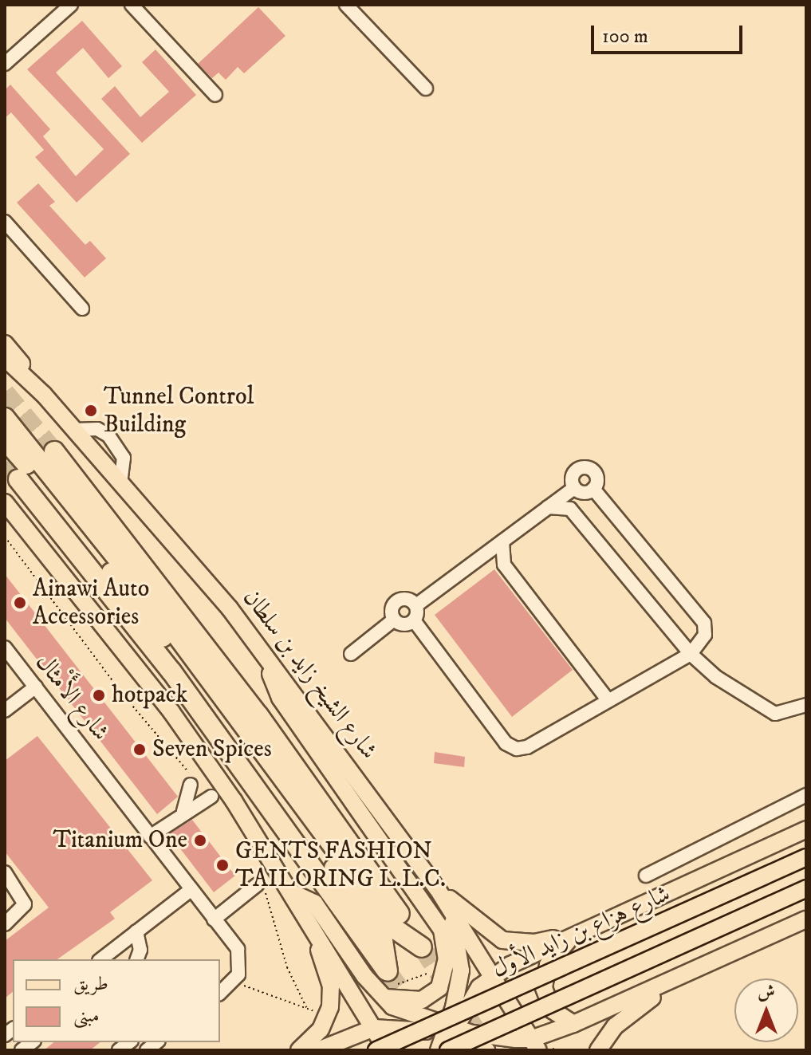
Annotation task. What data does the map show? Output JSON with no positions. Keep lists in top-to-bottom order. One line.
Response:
{"streets":{"main road":["شارع الشيخ زايد بن سلطان","شارع هزاع بن زايد الأول"],"street":["شارع الأَمْثال"]},"places":["Tunnel Control Building","Ainawi Auto Accessories","hotpack","Seven Spices","Titanium One","GENTS FASHION TAILORING L.L.C."],"legend":["طريق","مبنى"],"scale_bar":"100 m","north":"top"}
